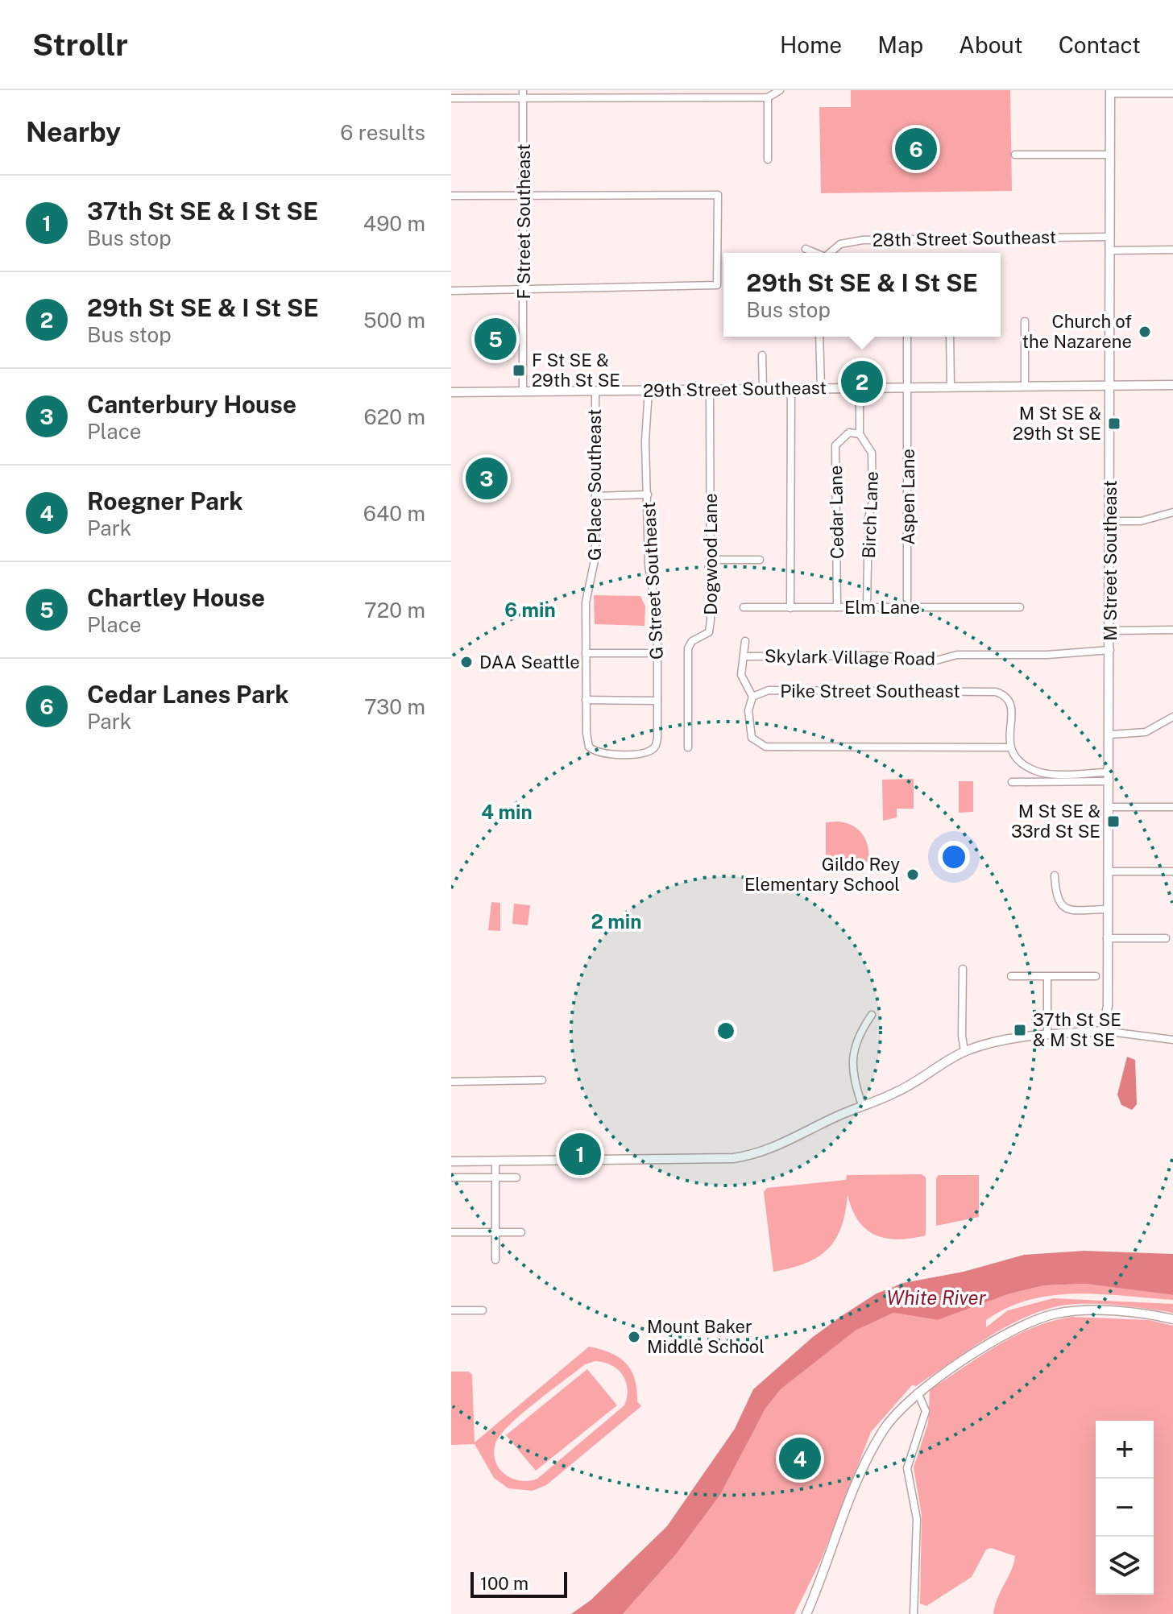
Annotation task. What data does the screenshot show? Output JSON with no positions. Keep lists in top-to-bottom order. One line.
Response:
{"streets":{"street":["F Street Southeast","28th Street Southeast","29th Street Southeast","G Place Southeast","Aspen Lane","Cedar Lane","Birch Lane","Dogwood Lane","M Street Southeast","G Street Southeast","Elm Lane","Skylark Village Road","Pike Street Southeast"]},"crossings":[["F Street Southeast","29th Street Southeast"],["28th Street Southeast","M Street Southeast"],["29th Street Southeast","G Place Southeast"],["29th Street Southeast","Aspen Lane"],["29th Street Southeast","Birch Lane"],["29th Street Southeast","Dogwood Lane"],["29th Street Southeast","M Street Southeast"],["29th Street Southeast","G Street Southeast"],["G Place Southeast","G Street Southeast"],["Aspen Lane","Elm Lane"],["Cedar Lane","Birch Lane"],["Cedar Lane","Elm Lane"],["Birch Lane","Elm Lane"],["M Street Southeast","Skylark Village Road"]],"water":["White River"],"places":{"other":["Church of the Nazarene","DAA Seattle","Gildo Rey Elementary School","Mount Baker Middle School"],"transit":["F St SE & 29th St SE","M St SE & 29th St SE","M St SE & 33rd St SE","37th St SE & M St SE"]},"scale_bar":"100 m","page":{"header":"Strollr","nav":["Home","Map","About","Contact"],"heading":["Nearby","6 results"],"pins":["6","5","2","3","1","4"],"list":[{"mark":"1","name":"37th St SE & I St SE","note":"Bus stop","value":"490 m"},{"mark":"2","name":"29th St SE & I St SE","note":"Bus stop","value":"500 m"},{"mark":"3","name":"Canterbury House","note":"Place","value":"620 m"},{"mark":"4","name":"Roegner Park","note":"Park","value":"640 m"},{"mark":"5","name":"Chartley House","note":"Place","value":"720 m"},{"mark":"6","name":"Cedar Lanes Park","note":"Park","value":"730 m"}],"popup":["29th St SE & I St SE","Bus stop"],"map_buttons":["+","−"],"scale":"100 m"},"rings":["6 min","4 min","2 min"]}
